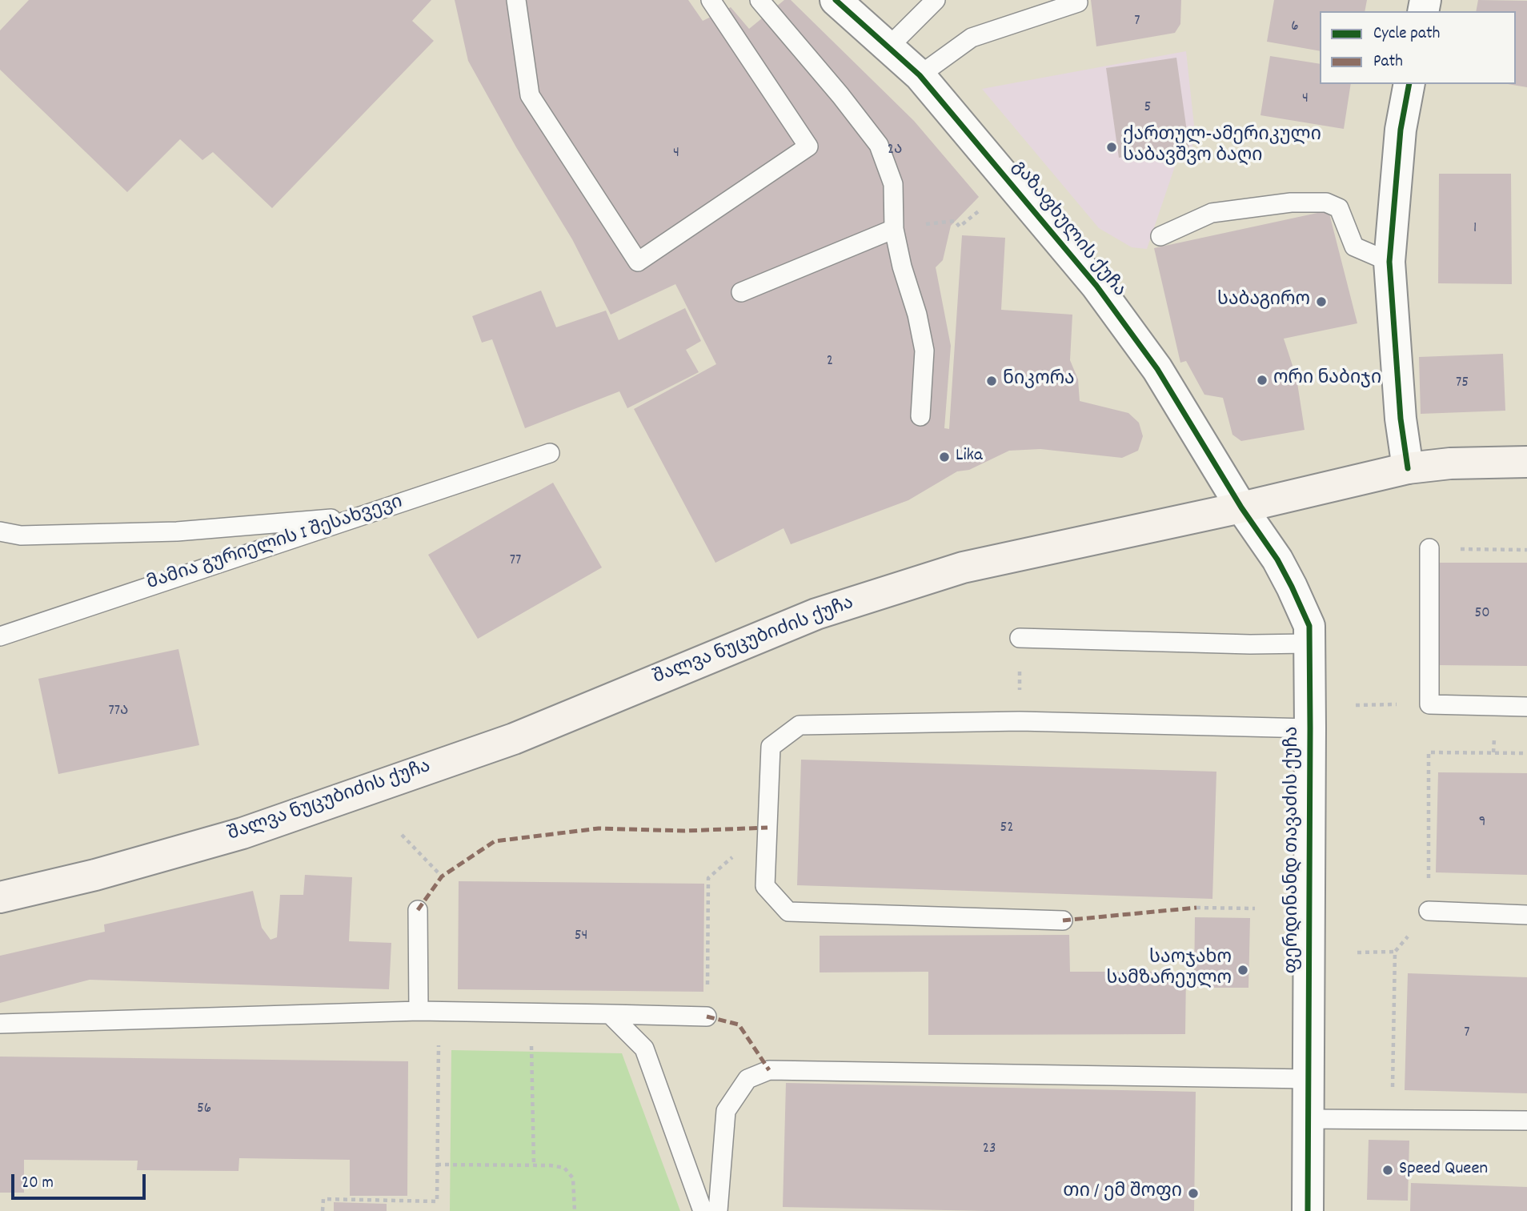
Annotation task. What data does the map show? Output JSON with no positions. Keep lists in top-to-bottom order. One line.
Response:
{"streets":{"main road":["შალვა ნუცუბიძის ქუჩა"],"street":["გაზაფხულის ქუჩა","ფერდინანდ თავაძის ქუჩა"],"lane":["მამია გურიელის I შესახვევი"]},"crossings":[["გაზაფხულის ქუჩა","შალვა ნუცუბიძის ქუჩა"],["გაზაფხულის ქუჩა","ფერდინანდ თავაძის ქუჩა"],["შალვა ნუცუბიძის ქუჩა","ფერდინანდ თავაძის ქუჩა"]],"places":["ქართულ-ამერიკული საბავშვო ბაღი","საბაგირო","ორი ნაბიჯი","ნიკორა","Lika","საოჯახო სამზარეულო","Speed Queen","თი / ემ შოფი"],"house_numbers":["7","6","4","5","2ა","4","1","2","75","77","50","77ა","9","52","54","7","56","23"],"legend":["Cycle path","Path"],"scale_bar":"20 m"}
